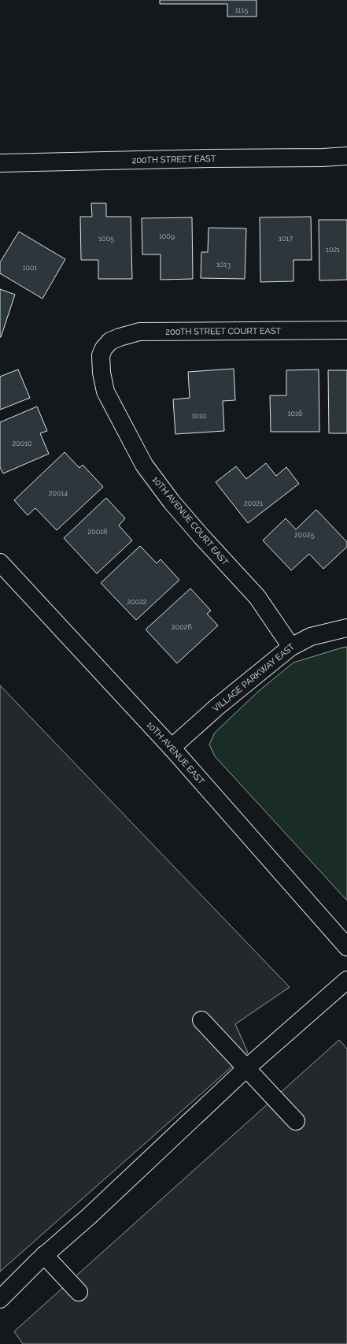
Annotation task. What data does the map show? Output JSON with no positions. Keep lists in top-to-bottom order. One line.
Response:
{"streets":{"street":["200TH STREET EAST","200TH STREET COURT EAST","10TH AVENUE COURT EAST","VILLAGE PARKWAY EAST","10TH AVENUE EAST"]},"crossings":[["200TH STREET COURT EAST","10TH AVENUE COURT EAST"],["10TH AVENUE COURT EAST","VILLAGE PARKWAY EAST"],["VILLAGE PARKWAY EAST","10TH AVENUE EAST"]],"house_numbers":["1115","1009","1005","1017","1021","1013","1001","1016","1010","20010","20014","20021","20018","20025","20022","20026"]}
